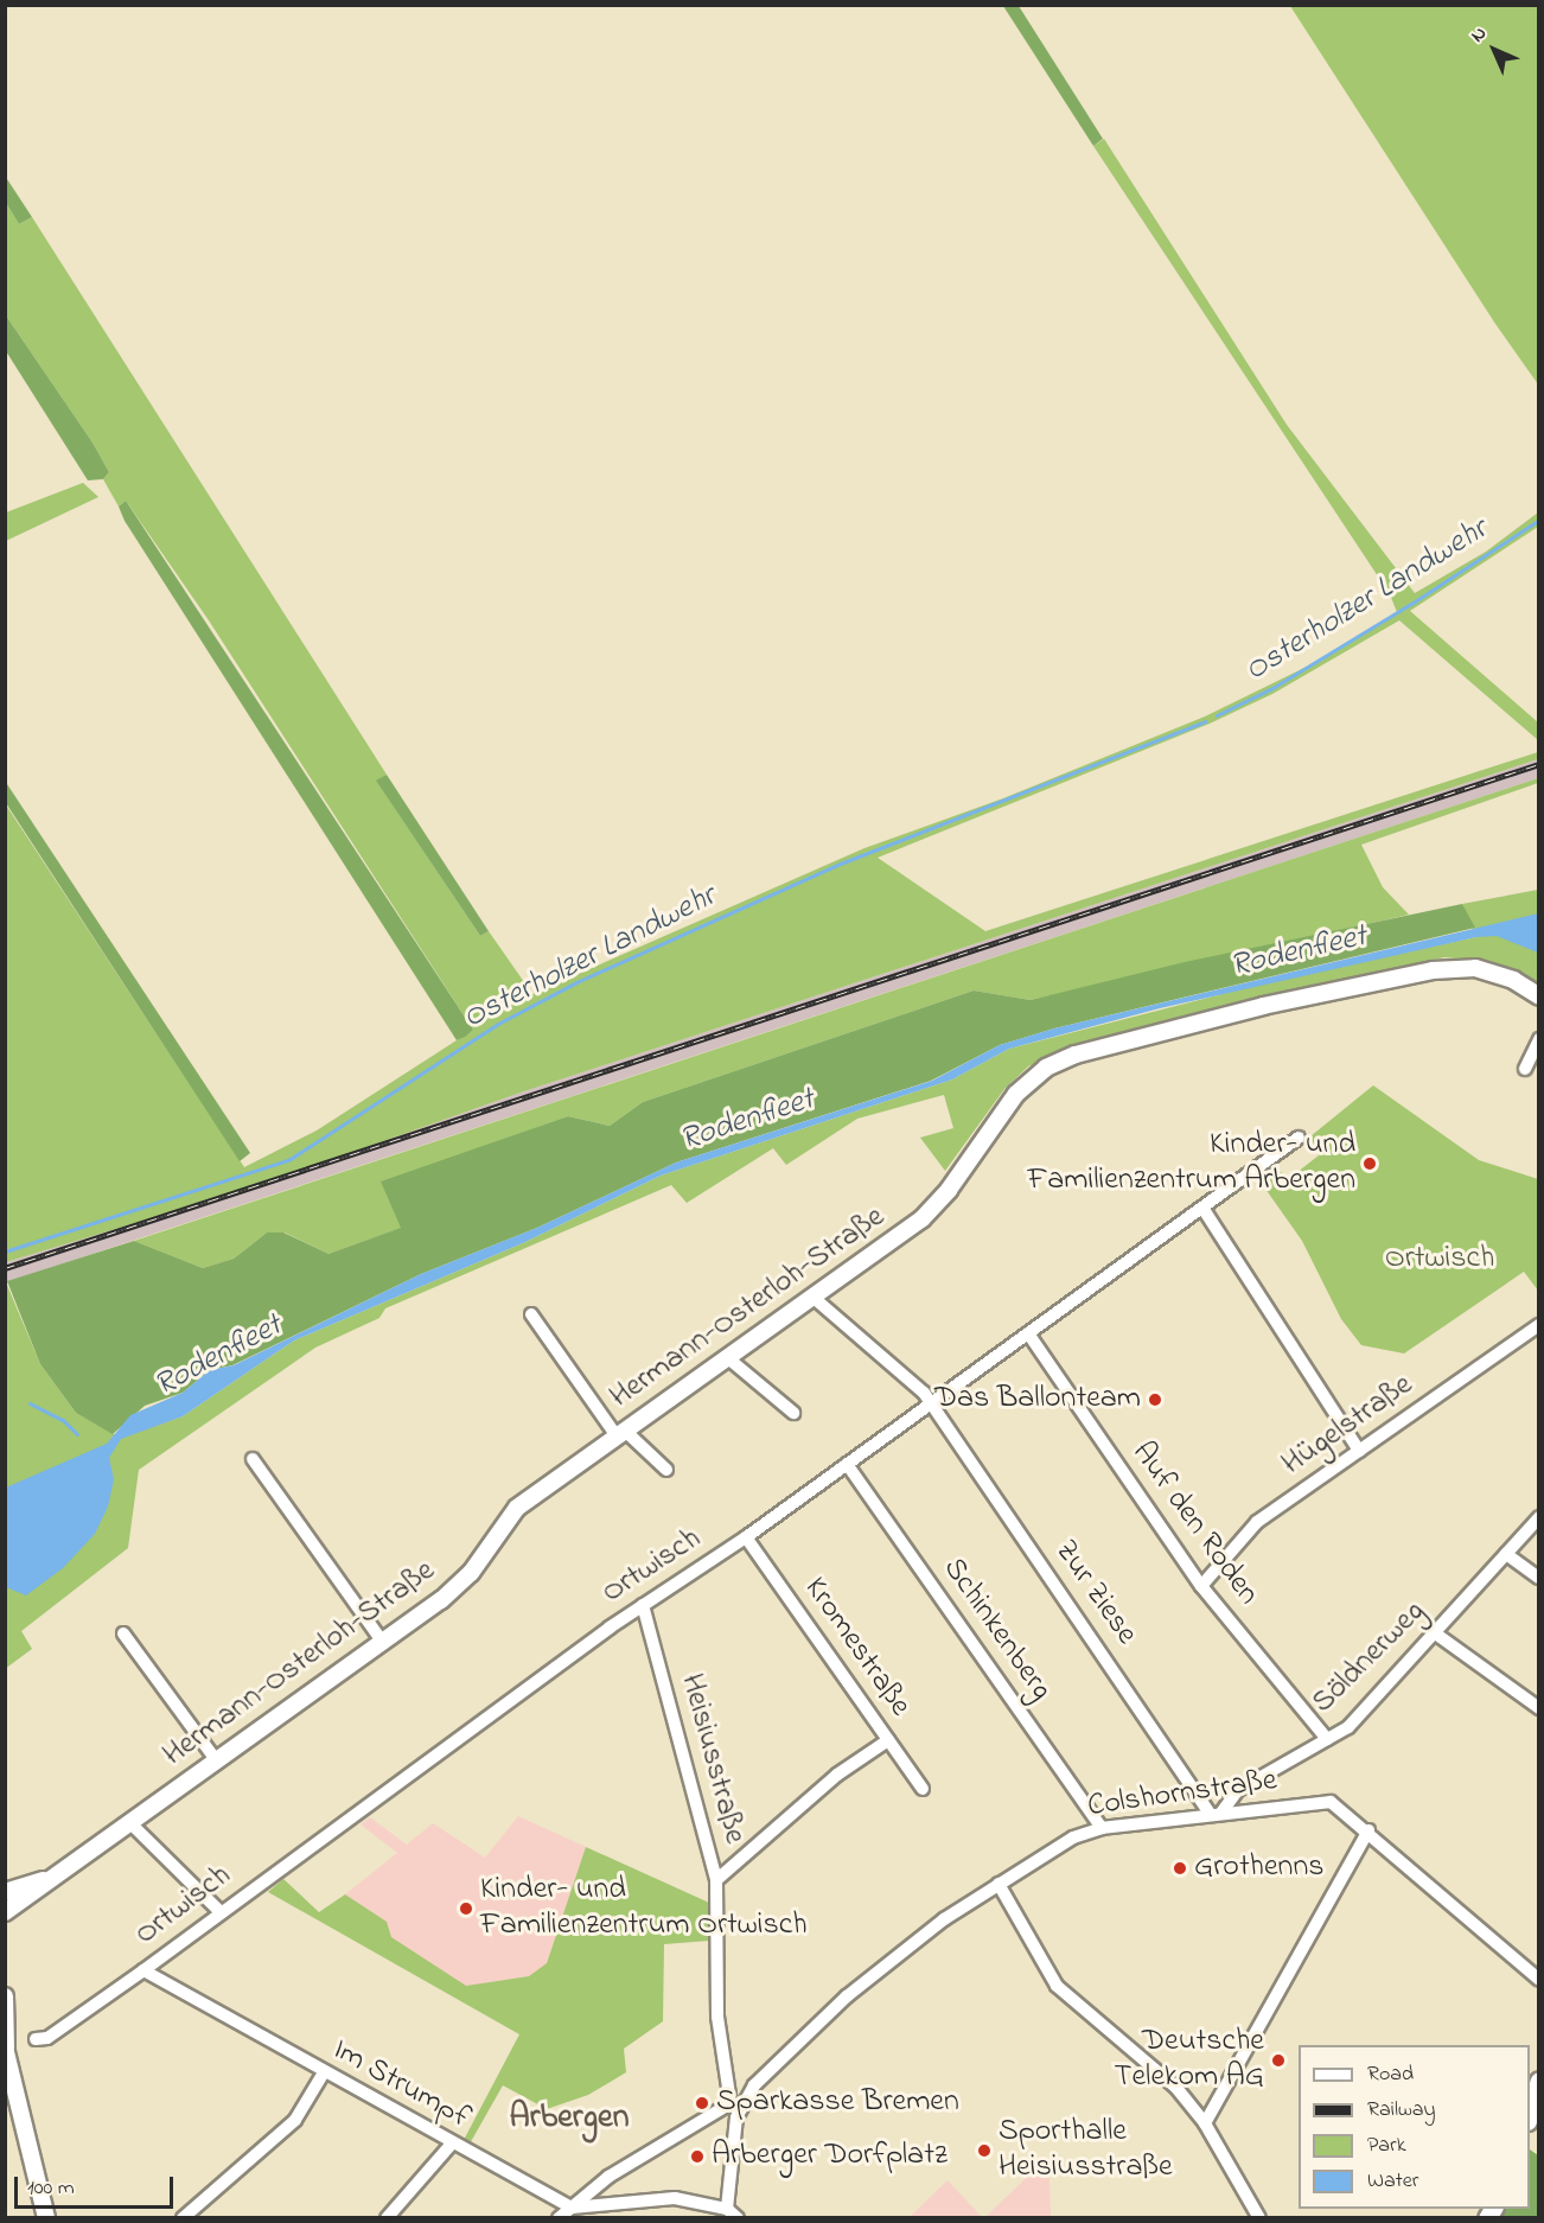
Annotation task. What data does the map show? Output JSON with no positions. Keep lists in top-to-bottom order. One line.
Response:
{"streets":{"street":["Hermann-Osterloh-Straße","Hügelstraße","Auf den Roden","Ortwisch","Zur Ziese","Schinkenberg","Kromestraße","Söldnerweg","Heisiusstraße","Colshornstraße","Im Strumpf"]},"crossings":[["Hermann-Osterloh-Straße","Zur Ziese"],["Hügelstraße","Auf den Roden"],["Auf den Roden","Ortwisch"],["Auf den Roden","Söldnerweg"],["Ortwisch","Zur Ziese"],["Ortwisch","Schinkenberg"],["Ortwisch","Kromestraße"],["Ortwisch","Heisiusstraße"],["Ortwisch","Im Strumpf"],["Zur Ziese","Söldnerweg"],["Zur Ziese","Colshornstraße"],["Schinkenberg","Colshornstraße"],["Söldnerweg","Colshornstraße"],["Heisiusstraße","Colshornstraße"],["Colshornstraße","Im Strumpf"]],"districts":["Arbergen"],"water":["Osterholzer Landwehr","Rodenfleet"],"parks":["Ortwisch"],"places":["Kinder- und Familienzentrum Arbergen","Das Ballonteam","Grothenns","Kinder- und Familienzentrum Ortwisch","Deutsche Telekom AG","Sparkasse Bremen","Sporthalle Heisiusstraße","Arberger Dorfplatz"],"legend":["Road","Railway","Park","Water"],"scale_bar":"100 m","north":"top left"}
